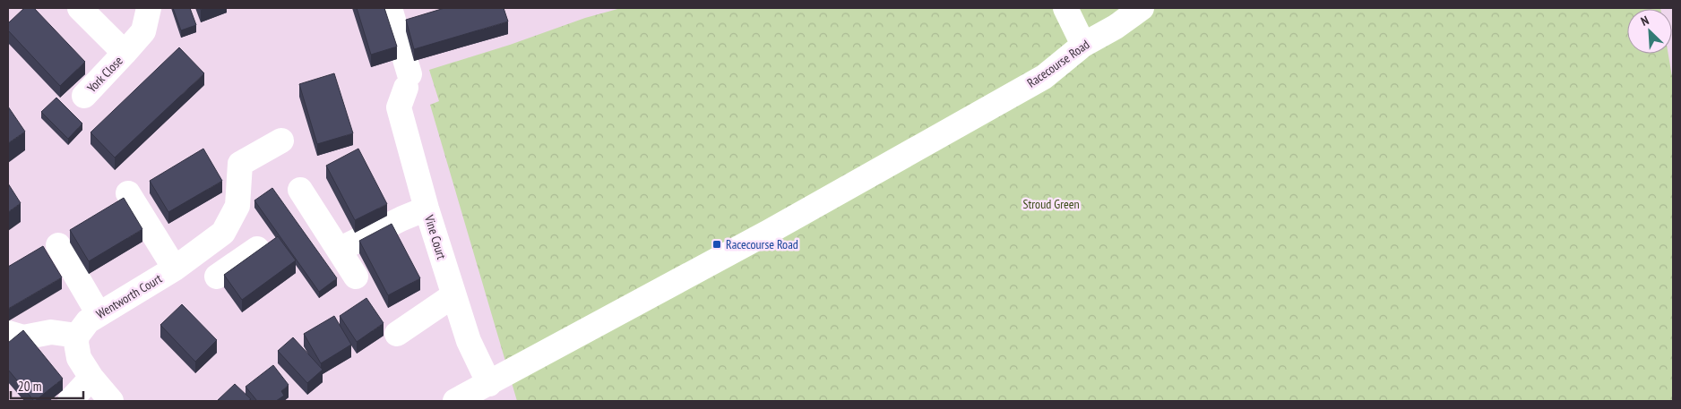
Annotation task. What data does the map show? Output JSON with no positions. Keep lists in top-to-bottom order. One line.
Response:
{"streets":{"street":["Racecourse Road","York Close","Vine Court","Wentworth Court"]},"crossings":[["Racecourse Road","Vine Court"]],"parks":["Stroud Green"],"places":{"transit":["Racecourse Road"]},"scale_bar":"20 m","north":"top left"}
